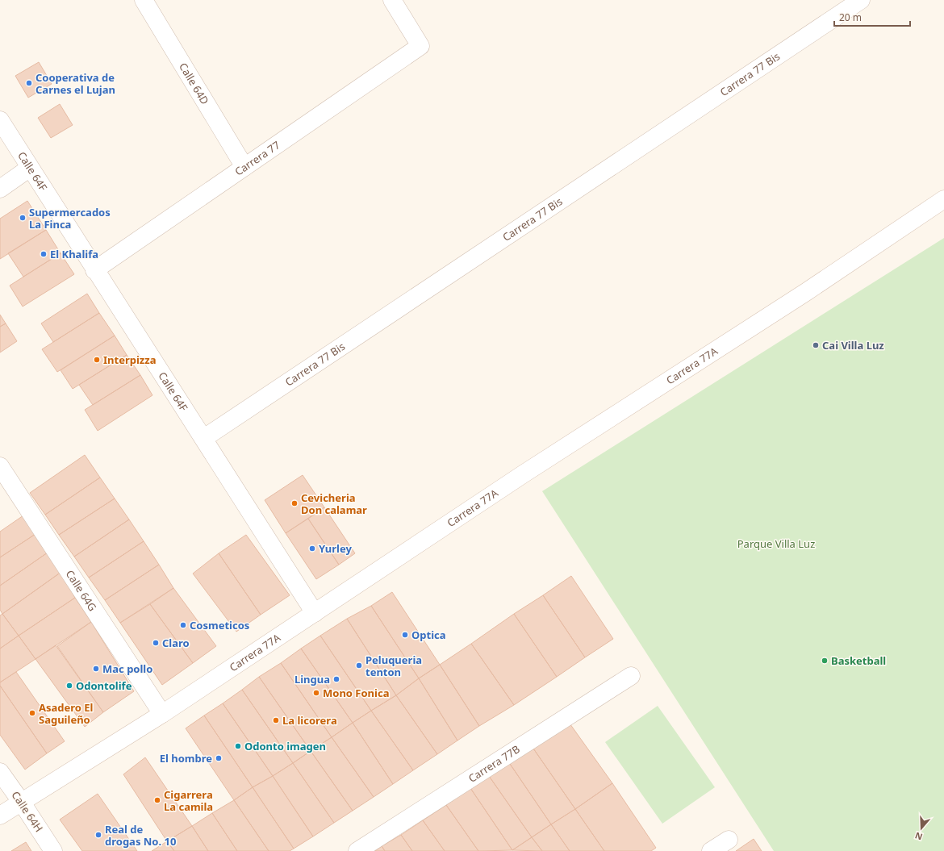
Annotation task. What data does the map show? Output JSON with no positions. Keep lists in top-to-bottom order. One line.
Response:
{"streets":{"street":["Carrera 77 Bis","Calle 64D","Carrera 77","Calle 64F","Carrera 77A","Calle 64G","Carrera 77B","Calle 64H"]},"crossings":[["Carrera 77 Bis","Calle 64F"],["Calle 64D","Carrera 77"],["Carrera 77","Calle 64F"],["Calle 64F","Carrera 77A"],["Carrera 77A","Calle 64G"],["Carrera 77A","Calle 64H"]],"parks":["Parque Villa Luz"],"places":["Cooperativa de Carnes el Lujan","Supermercados La Finca","El Khalifa","Cai Villa Luz","Interpizza","Cevicheria Don calamar","Yurley","Cosmeticos","Optica","Claro","Basketball","Peluqueria tenton","Mac pollo","Lingua","Odontolife","Mono Fonica","Asadero El Saguileño","La licorera","Odonto imagen","El hombre","Cigarrera La camila","Real de drogas No. 10"],"scale_bar":"20 m","north":"bottom"}
